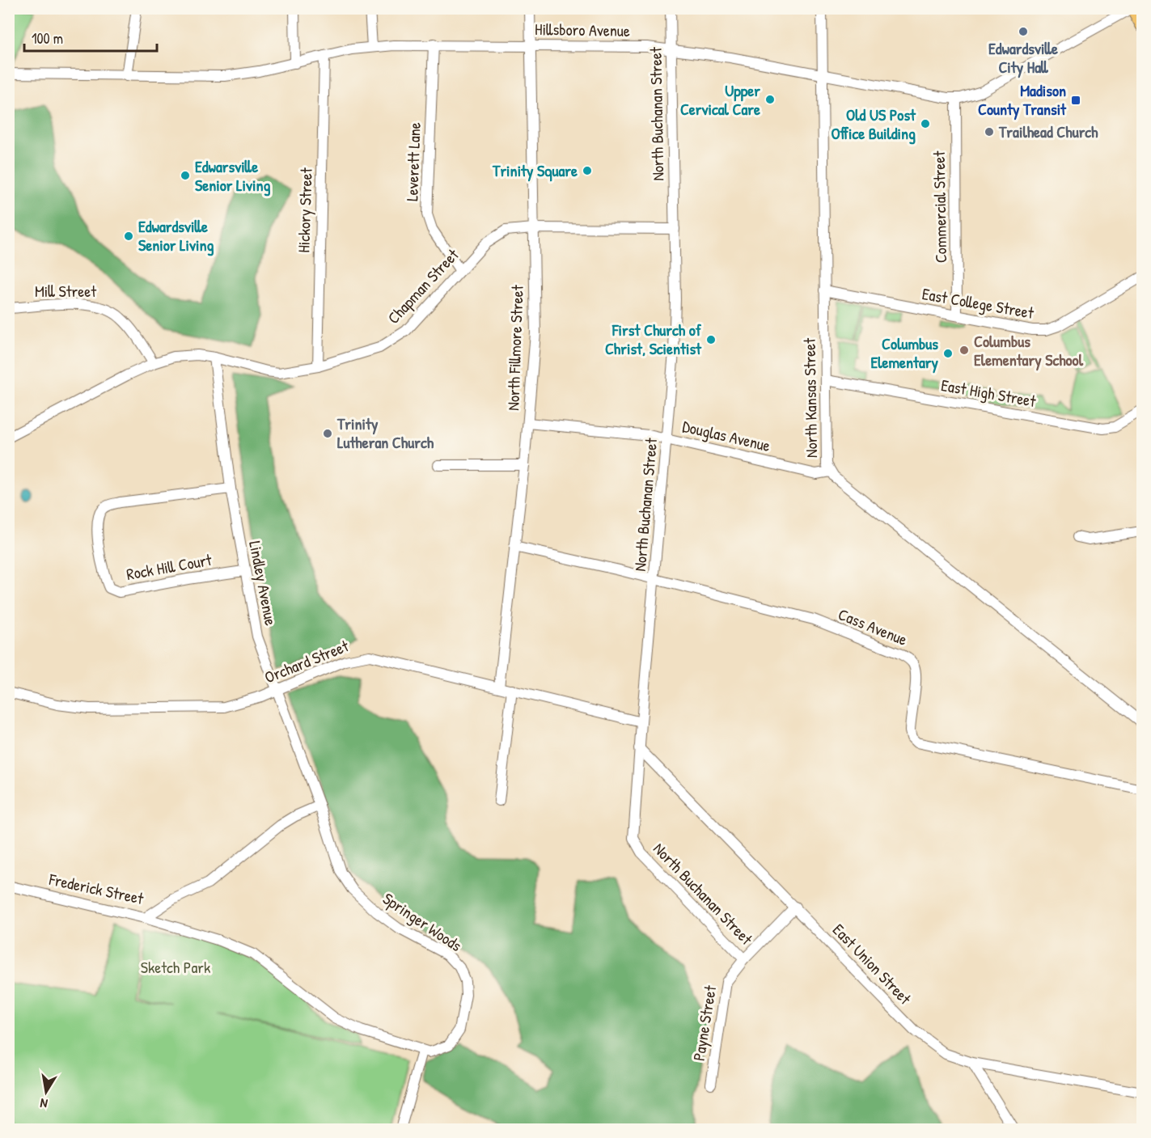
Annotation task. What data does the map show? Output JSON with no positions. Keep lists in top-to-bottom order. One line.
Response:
{"streets":{"street":["Hillsboro Avenue","North Buchanan Street","Leverett Lane","Commercial Street","Hickory Street","Chapman Street","Mill Street","East College Street","North Fillmore Street","East High Street","North Kansas Street","Douglas Avenue","Rock Hill Court","Lindley Avenue","Cass Avenue","Orchard Street","Frederick Street","Springer Woods","East Union Street","Payne Street"]},"crossings":[["Hillsboro Avenue","North Buchanan Street"],["Hillsboro Avenue","Leverett Lane"],["Hillsboro Avenue","Commercial Street"],["Hillsboro Avenue","Hickory Street"],["Hillsboro Avenue","North Fillmore Street"],["Hillsboro Avenue","North Kansas Street"],["North Buchanan Street","Chapman Street"],["North Buchanan Street","Douglas Avenue"],["North Buchanan Street","Cass Avenue"],["North Buchanan Street","Orchard Street"],["North Buchanan Street","East Union Street"],["North Buchanan Street","Payne Street"],["Leverett Lane","Chapman Street"],["Commercial Street","East College Street"],["Hickory Street","Chapman Street"],["Chapman Street","Mill Street"],["Chapman Street","North Fillmore Street"],["Chapman Street","Lindley Avenue"],["East College Street","North Kansas Street"],["North Fillmore Street","Douglas Avenue"],["North Fillmore Street","Cass Avenue"],["North Fillmore Street","Orchard Street"],["East High Street","North Kansas Street"],["North Kansas Street","Douglas Avenue"],["Rock Hill Court","Lindley Avenue"],["Lindley Avenue","Orchard Street"],["Lindley Avenue","Frederick Street"],["Lindley Avenue","Springer Woods"],["Frederick Street","Springer Woods"],["East Union Street","Payne Street"]],"parks":["Sketch Park"],"places":{"other":["Edwardsville City Hall","Upper Cervical Care","Old US Post Office Building","Trailhead Church","Trinity Square","Edwarsville Senior Living","Edwardsville Senior Living","First Church of Christ, Scientist","Columbus Elementary School","Columbus Elementary","Trinity Lutheran Church"],"transit":["Madison County Transit"]},"scale_bar":"100 m","north":"bottom"}
